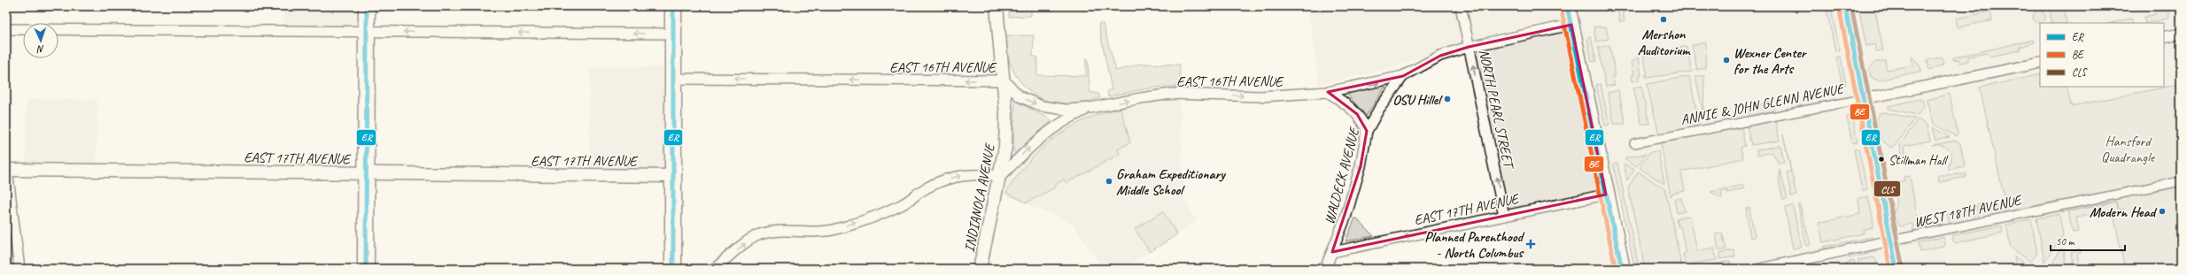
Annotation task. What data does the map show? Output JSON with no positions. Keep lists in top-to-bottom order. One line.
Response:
{"streets":{"street":["EAST 16TH AVENUE","ANNIE & JOHN GLENN AVENUE","NORTH PEARL STREET","EAST 17TH AVENUE","WALDECK AVENUE","INDIANOLA AVENUE","WEST 18TH AVENUE"]},"crossings":[["EAST 16TH AVENUE","NORTH PEARL STREET"],["EAST 16TH AVENUE","WALDECK AVENUE"],["EAST 16TH AVENUE","INDIANOLA AVENUE"],["NORTH PEARL STREET","EAST 17TH AVENUE"],["EAST 17TH AVENUE","WALDECK AVENUE"]],"one_way":["NORTH PEARL STREET","WALDECK AVENUE"],"parks":["Hansford Quadrangle"],"places":{"other":["Mershon Auditorium","Wexner Center for the Arts","OSU Hillel","Stillman Hall","Graham Expeditionary Middle School","Modern Head"],"health":["Planned Parenthood - North Columbus"]},"lines":["transit line ER","transit line CLS","transit line BE"],"legend":["ER","BE","CLS"],"scale_bar":"50 m","north":"bottom"}
